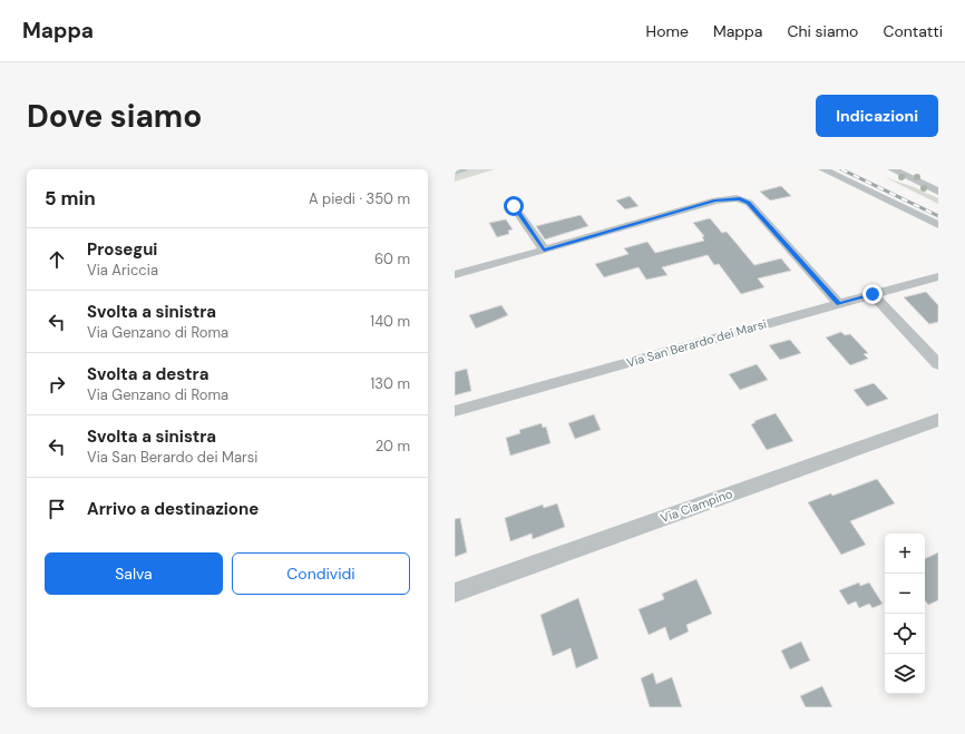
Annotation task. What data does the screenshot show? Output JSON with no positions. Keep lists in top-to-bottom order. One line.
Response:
{"streets":{"street":["Via San Berardo dei Marsi","Via Ciampino"]},"page":{"header":"Mappa","nav":["Home","Mappa","Chi siamo","Contatti"],"buttons":["Indicazioni",["Salva","Condividi"]],"title":"Dove siamo","heading":["5 min","A piedi · 350 m"],"list":[["Prosegui","Via Ariccia","60 m"],["Svolta a sinistra","Via Genzano di Roma","140 m"],["Svolta a destra","Via Genzano di Roma","130 m"],["Svolta a sinistra","Via San Berardo dei Marsi","20 m"],"Arrivo a destinazione"],"map_buttons":["+","−"]}}
